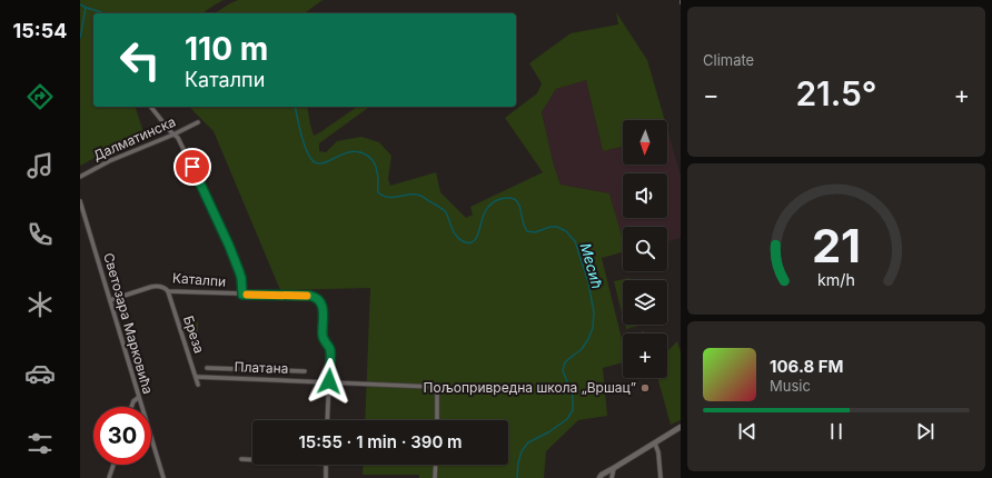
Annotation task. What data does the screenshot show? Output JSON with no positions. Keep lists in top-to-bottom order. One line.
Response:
{"streets":{"street":["Далматинска","Каталпи","Светозара Марковића","Бреза","Платана"]},"crossings":[["Каталпи","Светозара Марковића"],["Каталпи","Бреза"],["Каталпи","Платана"],["Бреза","Платана"]],"water":["Месић"],"places":["Пољопривредна школа „Вршац”"],"north":"bottom","page":{"tabs":"15:54","tile":"Climate","turn":["110 m","Каталпи"],"heat":["−","21.5°","+"],"map_buttons":"+","song":["106.8 FM","Music"],"limit":"30","trip":"15:55 · 1 min · 390 m","gauge":["21","km/h"]}}
